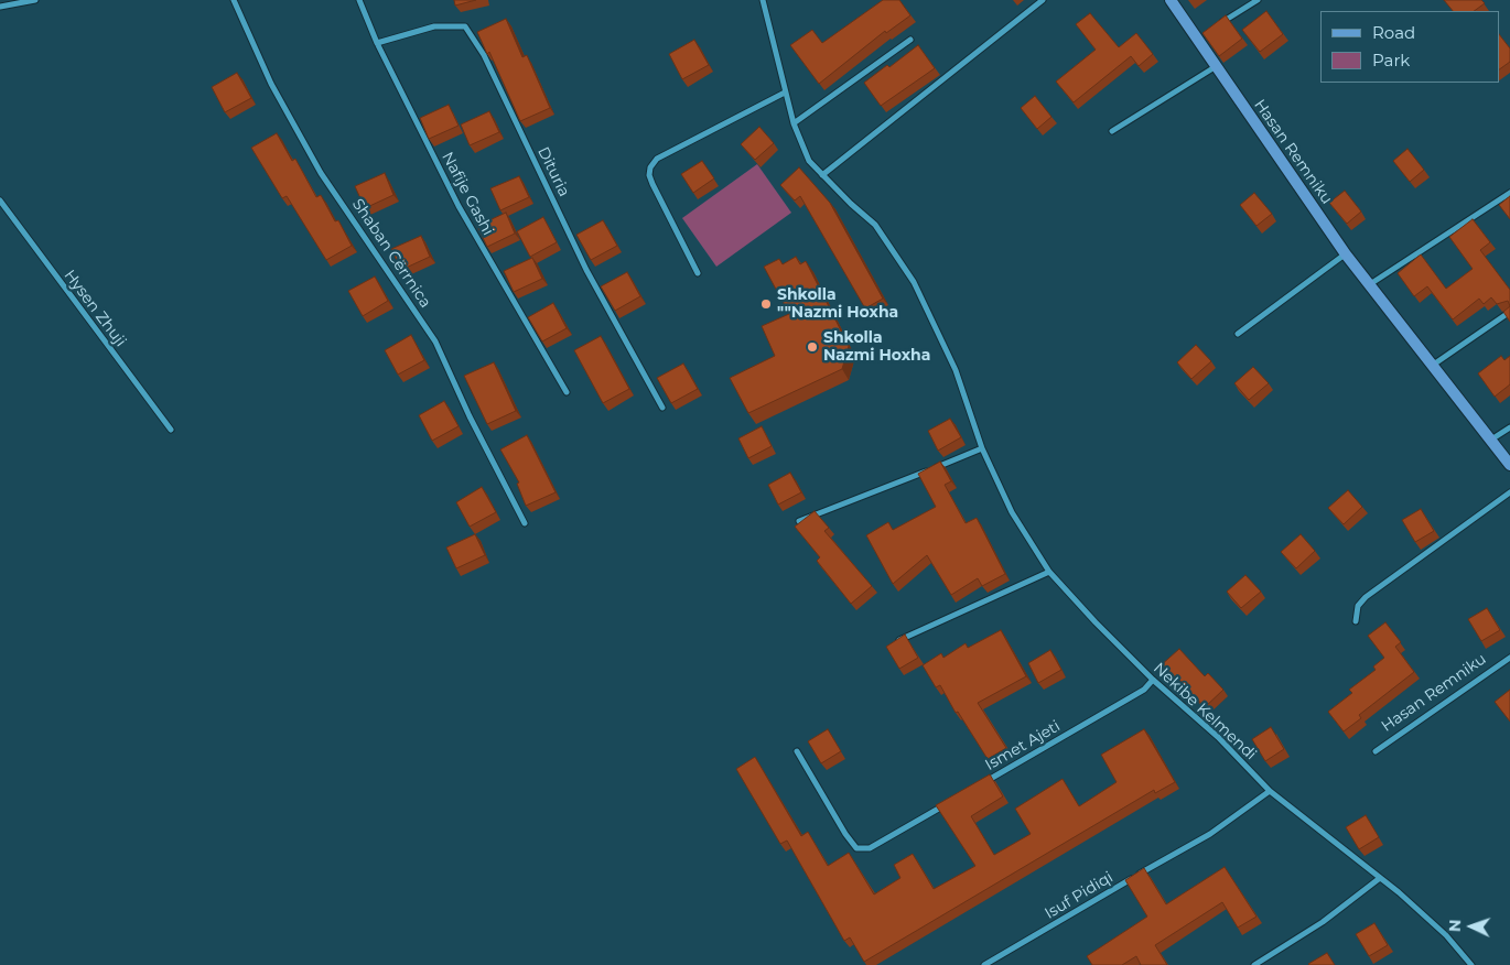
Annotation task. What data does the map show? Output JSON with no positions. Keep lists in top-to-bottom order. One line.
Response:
{"streets":{"street":["Hasan Remniku","Dituria","Nafije Gashi","Shaban Cërrnica","Hysen Zhuji","Nekibe Kelmendi","Ismet Ajeti","Isuf Pidiqi"]},"crossings":[["Dituria","Nafije Gashi"],["Nekibe Kelmendi","Ismet Ajeti"],["Nekibe Kelmendi","Isuf Pidiqi"]],"places":["Shkolla \"\"Nazmi Hoxha","Shkolla Nazmi Hoxha"],"legend":["Road","Park"],"north":"left"}
